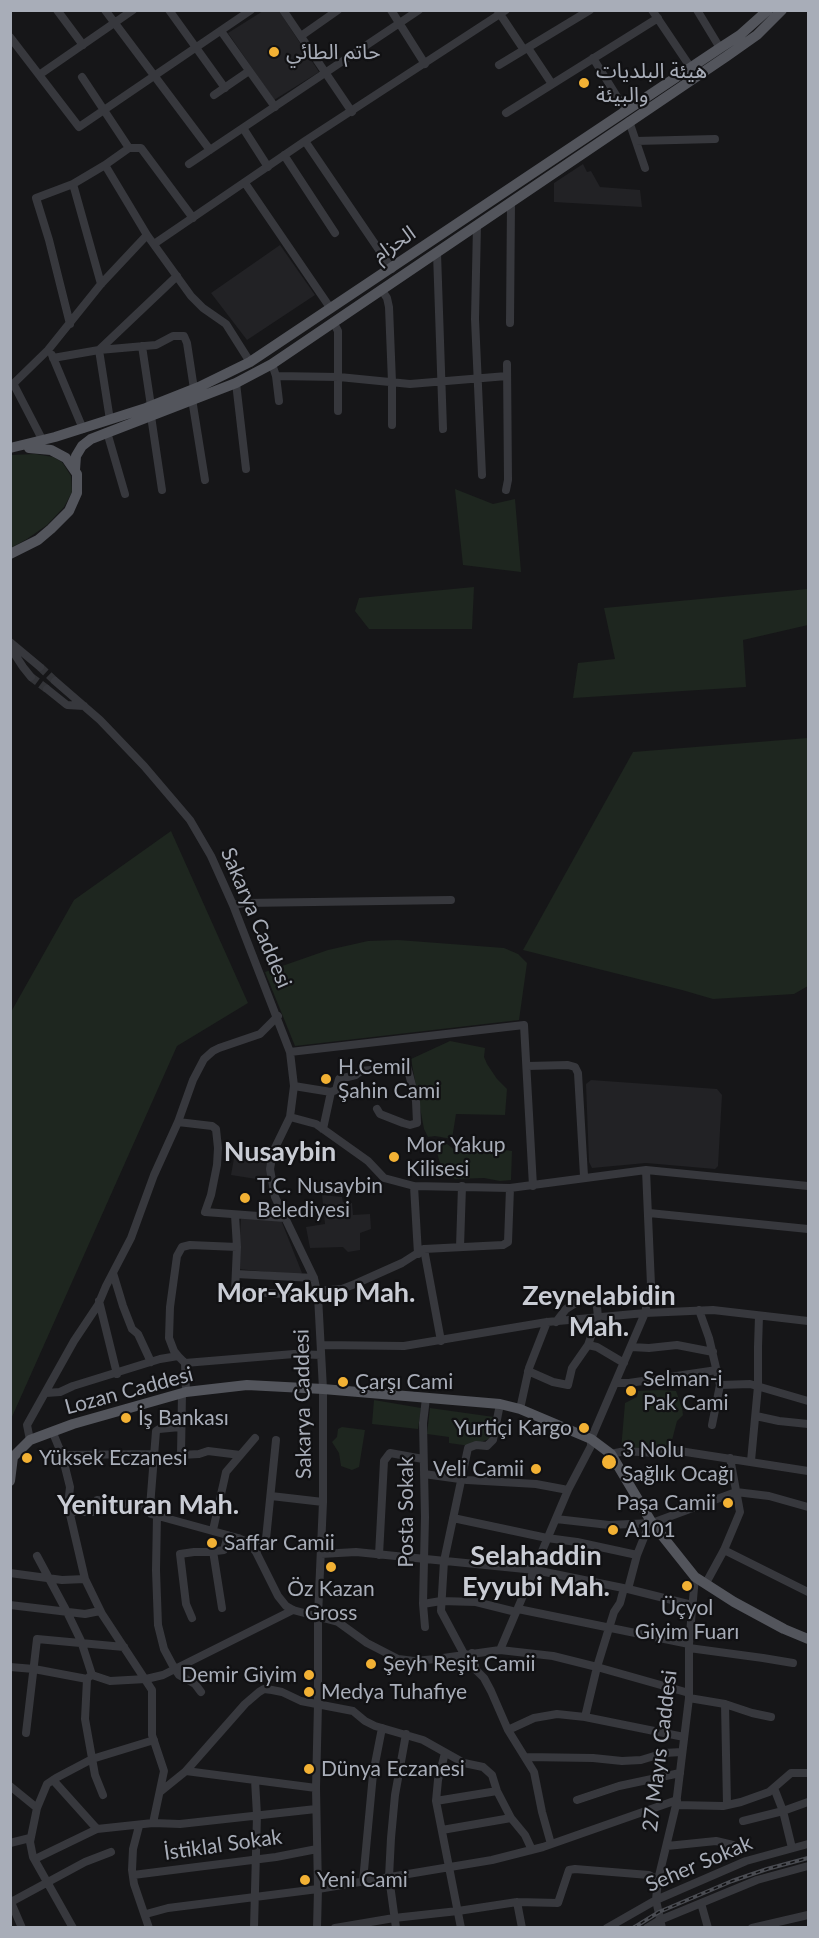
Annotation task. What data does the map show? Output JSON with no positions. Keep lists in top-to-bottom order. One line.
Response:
{"streets":{"main road":["الحزام","Lozan Caddesi"],"street":["Sakarya Caddesi","Posta Sokak","27 Mayıs Caddesi","İstiklal Sokak","Seher Sokak"]},"crossings":[["Sakarya Caddesi","Lozan Caddesi"],["Sakarya Caddesi","İstiklal Sokak"],["Lozan Caddesi","Posta Sokak"],["27 Mayıs Caddesi","Seher Sokak"]],"districts":["Nusaybin","Mor-Yakup Mah.","Zeynelabidin Mah.","Yenituran Mah.","Selahaddin Eyyubi Mah."],"places":["حاتم الطائي","هيئة البلديات والبيئة","H.Cemil Şahin Cami","Mor Yakup Kilisesi","T.C. Nusaybin Belediyesi","Çarşı Cami","Selman-i Pak Cami","İş Bankası","Yurtiçi Kargo","Yüksek Eczanesi","3 Nolu Sağlık Ocağı","Veli Camii","Paşa Camii","A101","Saffar Camii","Öz Kazan Gross","Üçyol Giyim Fuarı","Şeyh Reşit Camii","Demir Giyim","Medya Tuhafiye","Dünya Eczanesi","Yeni Cami"]}
